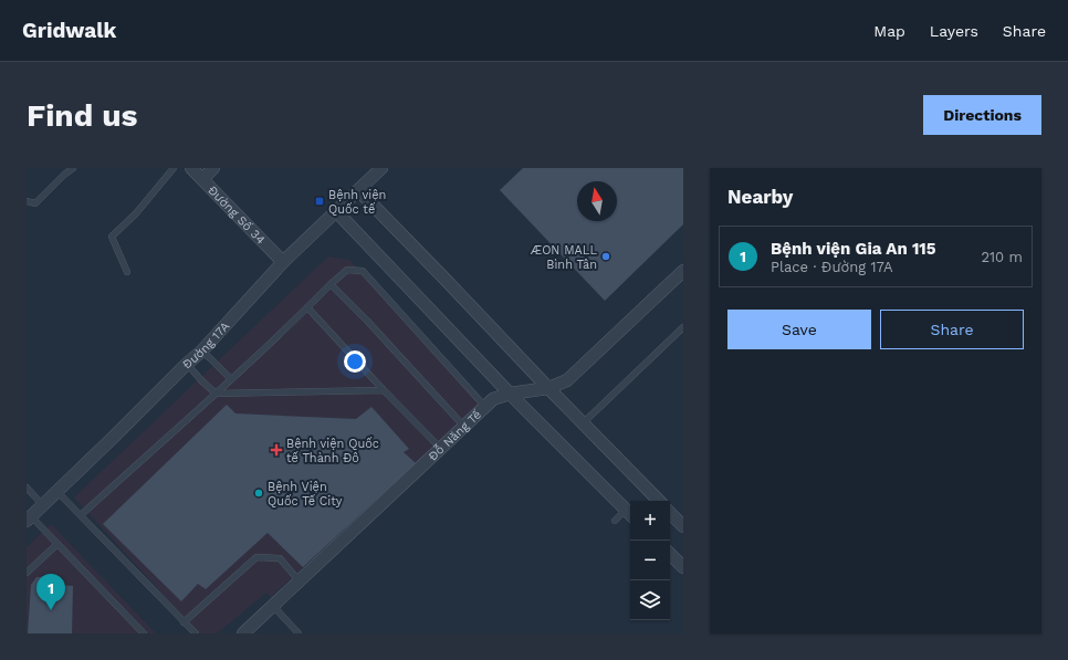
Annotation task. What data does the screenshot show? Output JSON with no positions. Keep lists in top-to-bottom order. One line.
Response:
{"streets":{"street":["Đường Số 34","Đường 17A","Đỗ Năng Tế"]},"crossings":[["Đường Số 34","Đường 17A"]],"places":{"transit":["Bệnh viện Quốc tế"],"other":["ÆON MALL Bình Tân","Bệnh Viện Quốc Tế City"],"health":["Bệnh viện Quốc tế Thành Đô"]},"north":"top","page":{"header":"Gridwalk","nav":["Map","Layers","Share"],"buttons":["Directions",["Save","Share"]],"title":"Find us","heading":"Nearby","list":[{"mark":"1","name":"Bệnh viện Gia An 115","note":"Place · Đường 17A","value":"210 m"}],"map_buttons":["+","−"],"pins":"1"}}
